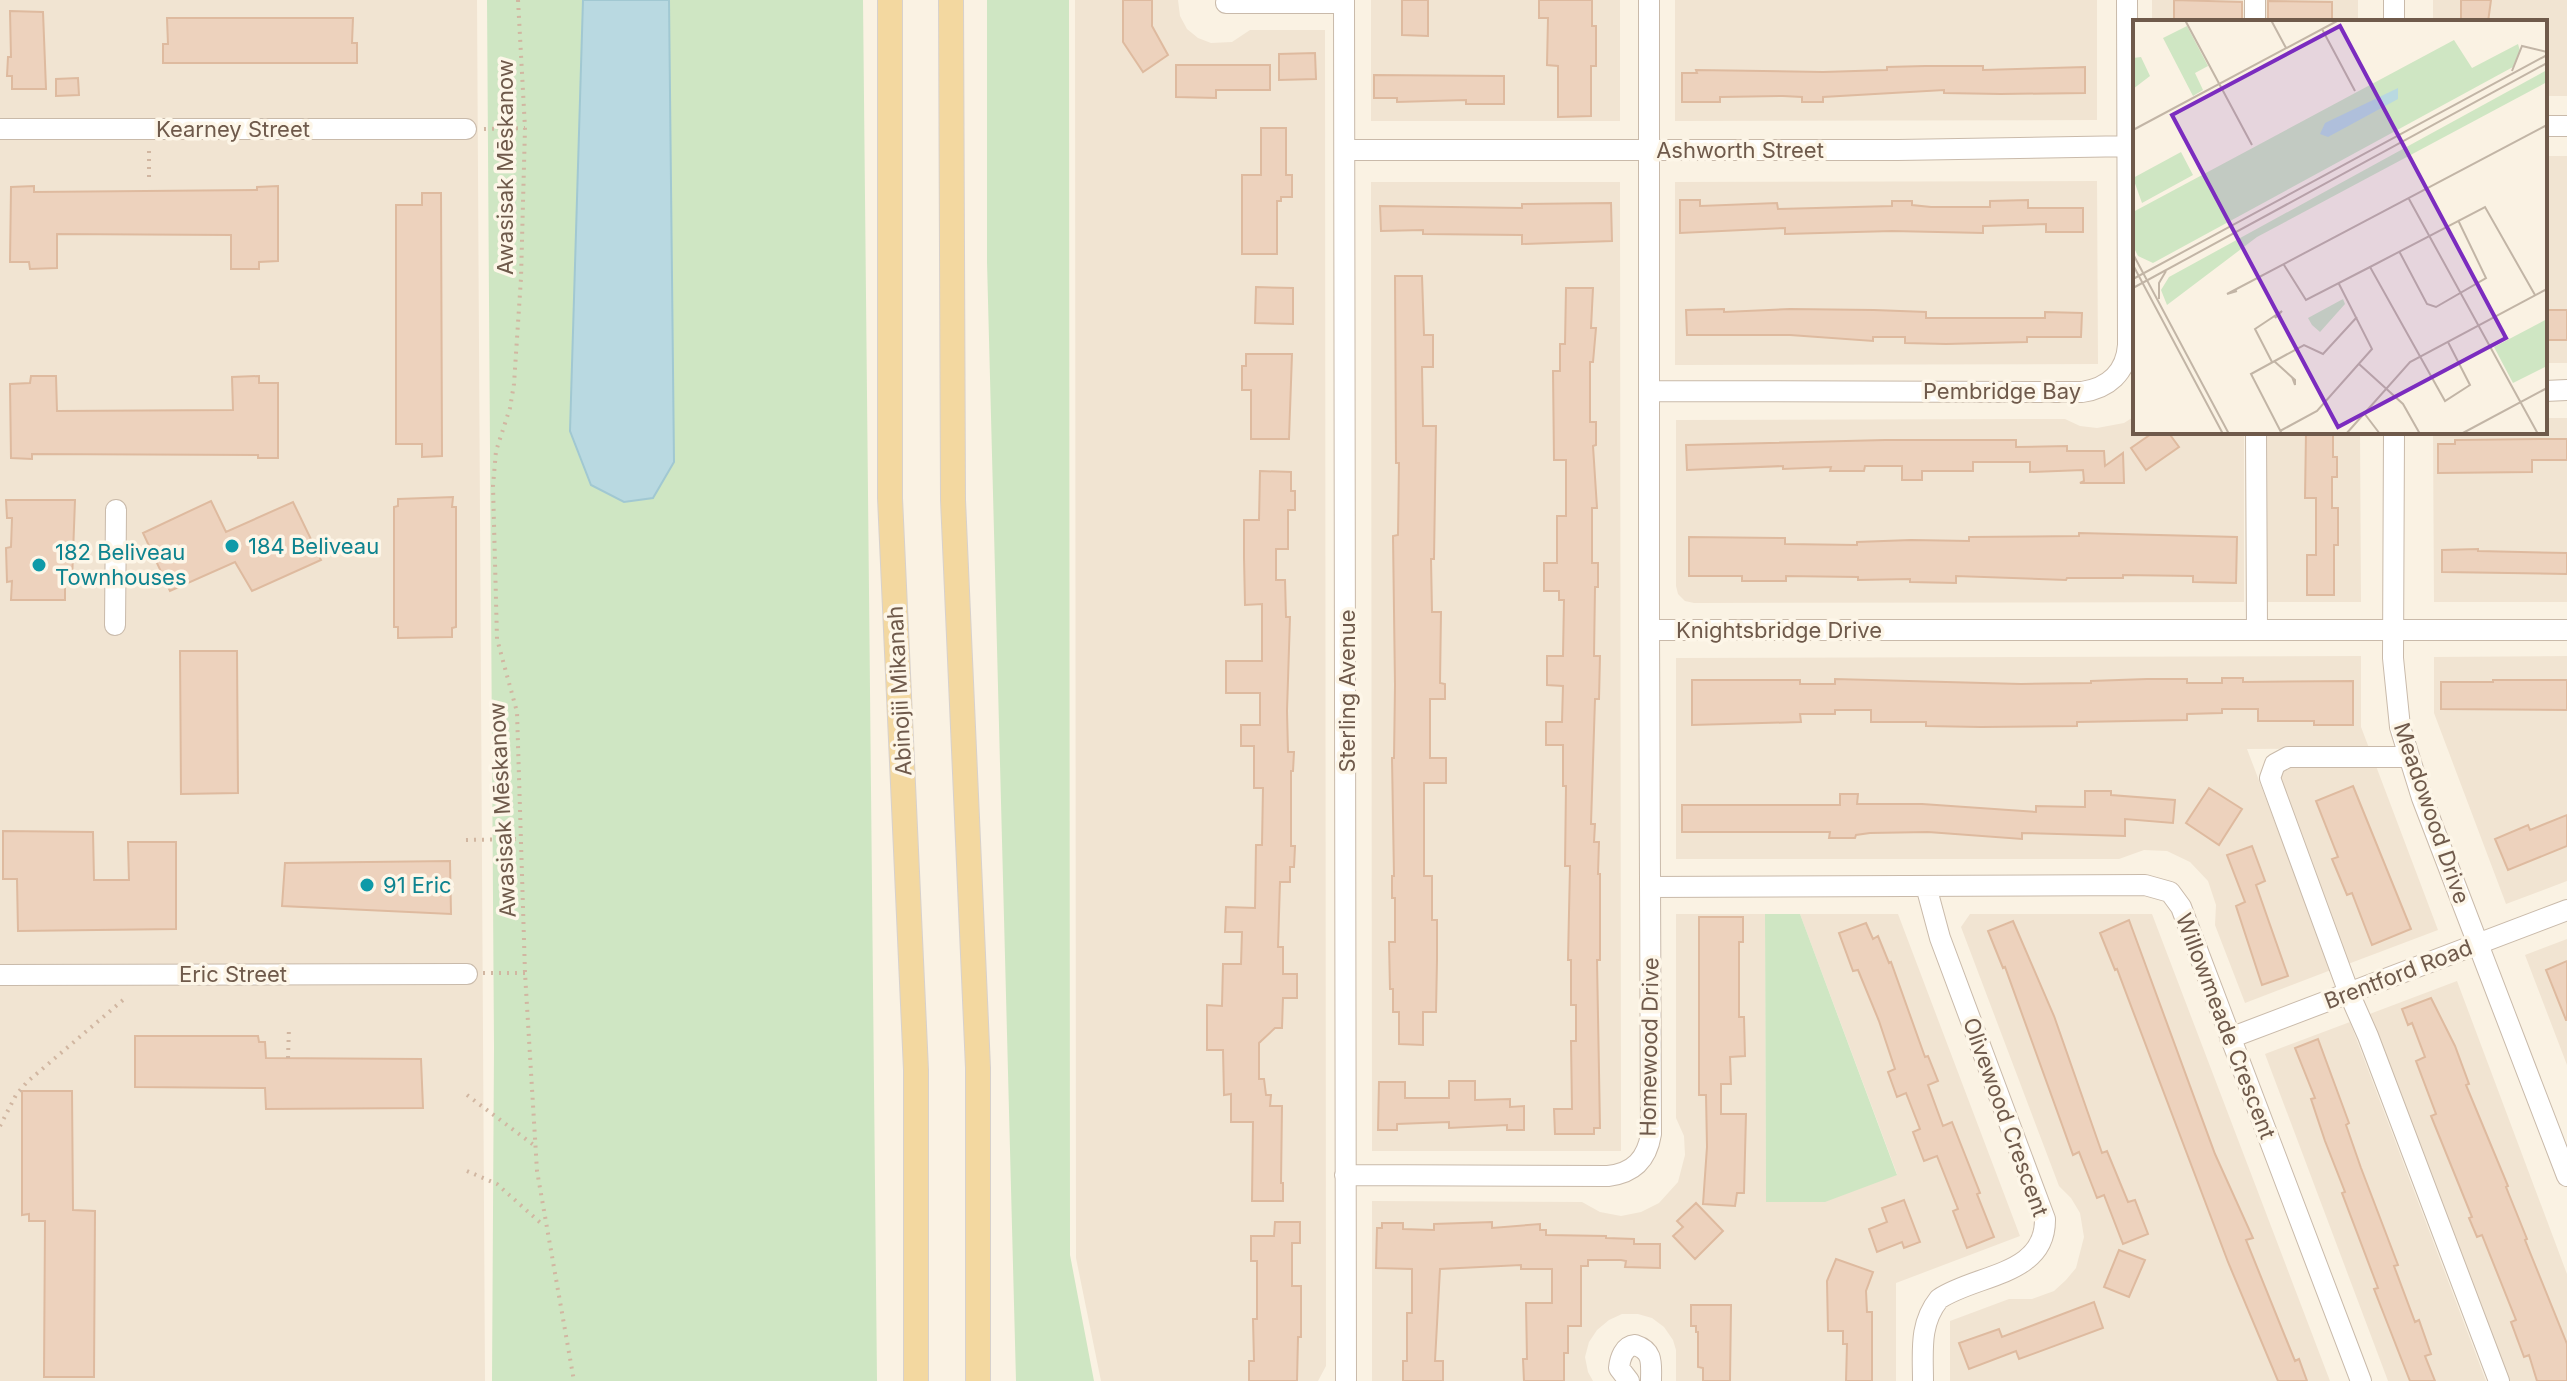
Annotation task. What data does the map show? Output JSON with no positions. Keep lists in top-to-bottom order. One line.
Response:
{"streets":{"main road":["Abinojii Mikanah"],"street":["Kearney Street","Ashworth Street","Pembridge Bay","Knightsbridge Drive","Sterling Avenue","Meadowood Drive","Eric Street","Brentford Road","Willowmeade Crescent","Homewood Drive","Olivewood Crescent"],"path":["Awasisak Mēskanow"]},"crossings":[["Ashworth Street","Pembridge Bay"],["Ashworth Street","Knightsbridge Drive"],["Ashworth Street","Sterling Avenue"],["Pembridge Bay","Knightsbridge Drive"],["Knightsbridge Drive","Meadowood Drive"],["Knightsbridge Drive","Homewood Drive"],["Sterling Avenue","Homewood Drive"],["Meadowood Drive","Brentford Road"],["Brentford Road","Willowmeade Crescent"],["Willowmeade Crescent","Homewood Drive"],["Willowmeade Crescent","Olivewood Crescent"]],"places":["184 Beliveau","182 Beliveau Townhouses","91 Eric"]}
